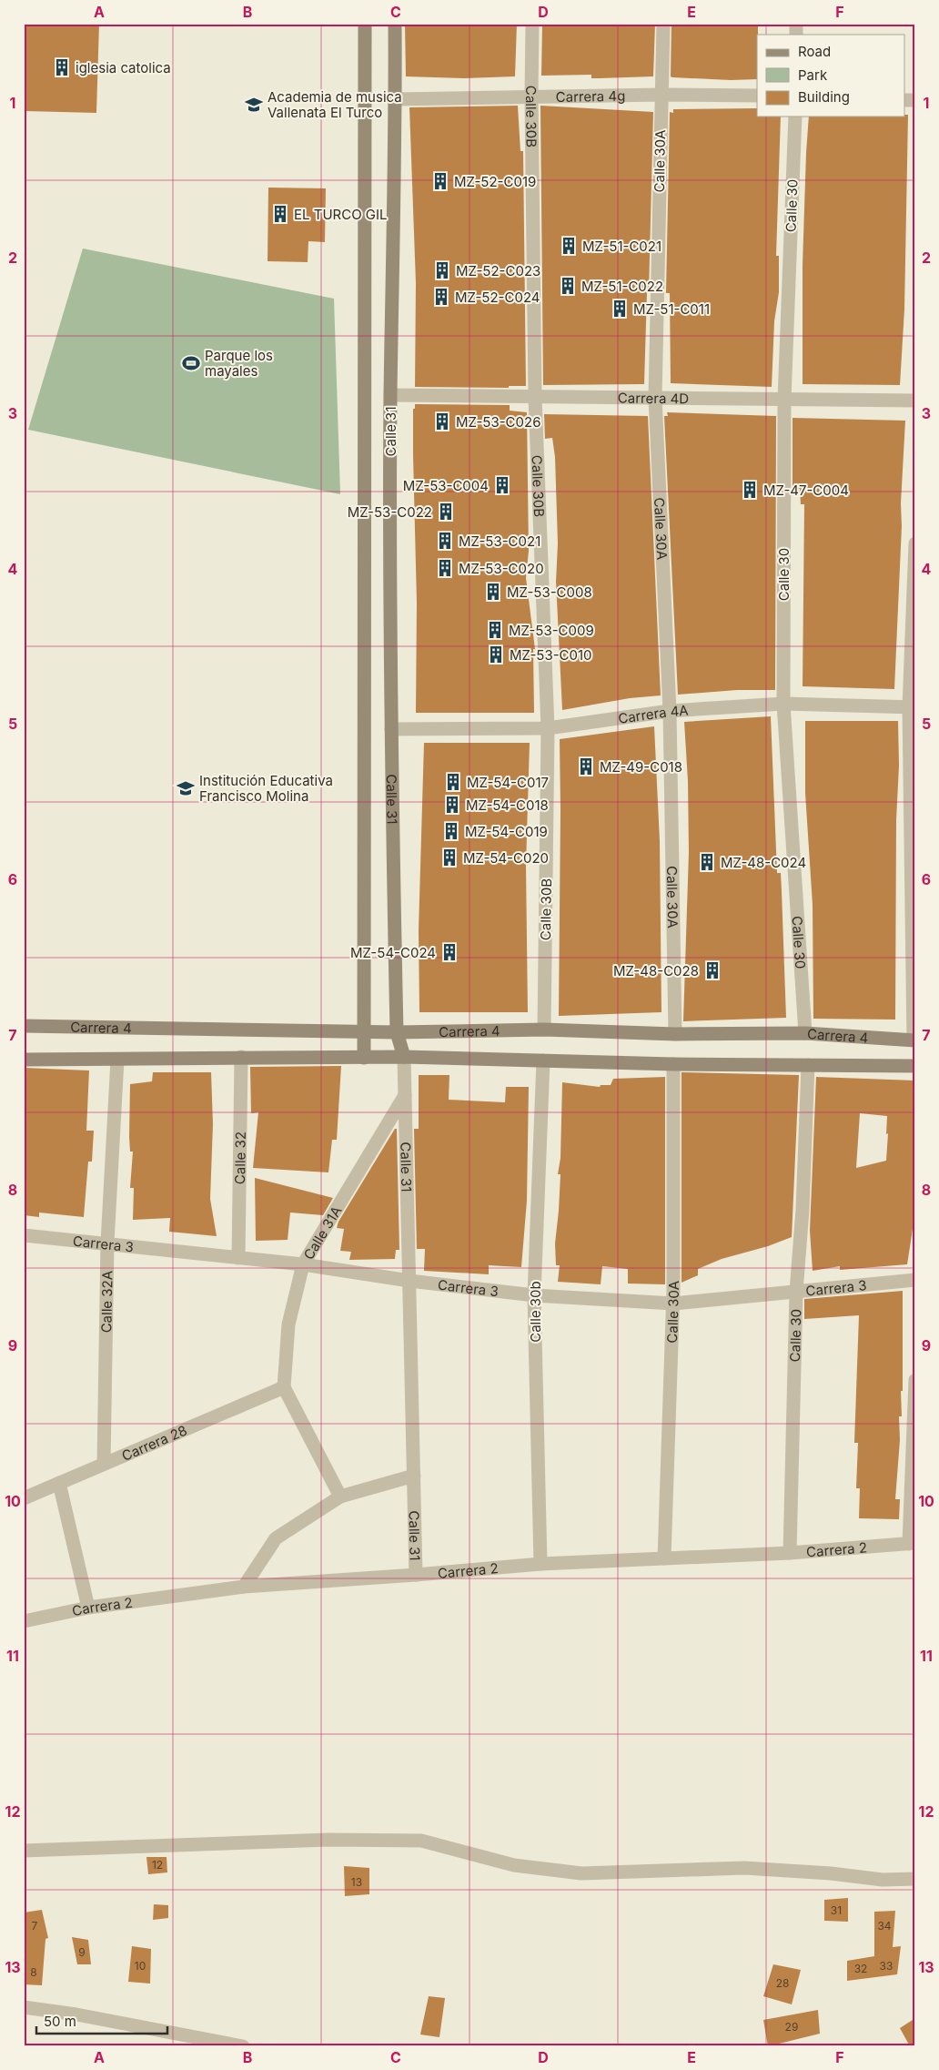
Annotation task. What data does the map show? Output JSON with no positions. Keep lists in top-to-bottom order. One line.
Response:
{"streets":{"street":["Carrera 4g","Calle 30B","Calle 30A","Calle 30","Carrera 4D","Calle 31","Carrera 4A","Carrera 4","Calle 32","Calle 31A","Carrera 3","Calle 32A","Calle 30b","Carrera 28","Carrera 2"]},"crossings":[["Carrera 4g","Calle 30B"],["Carrera 4g","Calle 30A"],["Carrera 4g","Calle 31"],["Calle 30B","Carrera 4D"],["Calle 30B","Carrera 4A"],["Calle 30B","Carrera 4"],["Calle 30A","Carrera 4D"],["Calle 30A","Carrera 4A"],["Calle 30A","Carrera 4"],["Calle 30A","Carrera 3"],["Calle 30A","Carrera 2"],["Calle 30","Carrera 4D"],["Calle 30","Carrera 4A"],["Calle 30","Carrera 4"],["Calle 30","Carrera 3"],["Calle 30","Carrera 2"],["Carrera 4D","Calle 31"],["Calle 31","Carrera 4A"],["Calle 31","Carrera 4"],["Calle 31","Calle 31A"],["Calle 31","Carrera 3"],["Calle 31","Carrera 2"],["Carrera 4","Calle 32"],["Carrera 4","Calle 32A"],["Carrera 4","Calle 30b"],["Calle 32","Carrera 3"],["Calle 31A","Carrera 3"],["Calle 31A","Carrera 28"],["Carrera 3","Calle 32A"],["Carrera 3","Calle 30b"],["Calle 32A","Carrera 28"],["Calle 30b","Carrera 2"]],"places":{"building":["iglesia catolica","MZ-52-C019","EL TURCO GIL","MZ-51-C021","MZ-52-C023","MZ-51-C022","MZ-52-C024","MZ-51-C011","MZ-53-C026","MZ-53-C004","MZ-47-C004","MZ-53-C022","MZ-53-C021","MZ-53-C020","MZ-53-C008","MZ-53-C009","MZ-53-C010","MZ-49-C018","MZ-54-C017","MZ-54-C018","MZ-54-C019","MZ-54-C020","MZ-48-C024","MZ-54-C024","MZ-48-C028"],"school or university":["Academia de musica Vallenata El Turco","Institución Educativa Francisco Molina"],"sports":["Parque los mayales"]},"house_numbers":["12","13","31","7","34","9","10","33","32","8","28","29"],"legend":["Road","Park","Building"],"scale_bar":"50 m","grid":{"columns":["A","B","C","D","E","F"],"rows":["1","2","3","4","5","6","7","8","9","10","11","12","13"]}}
